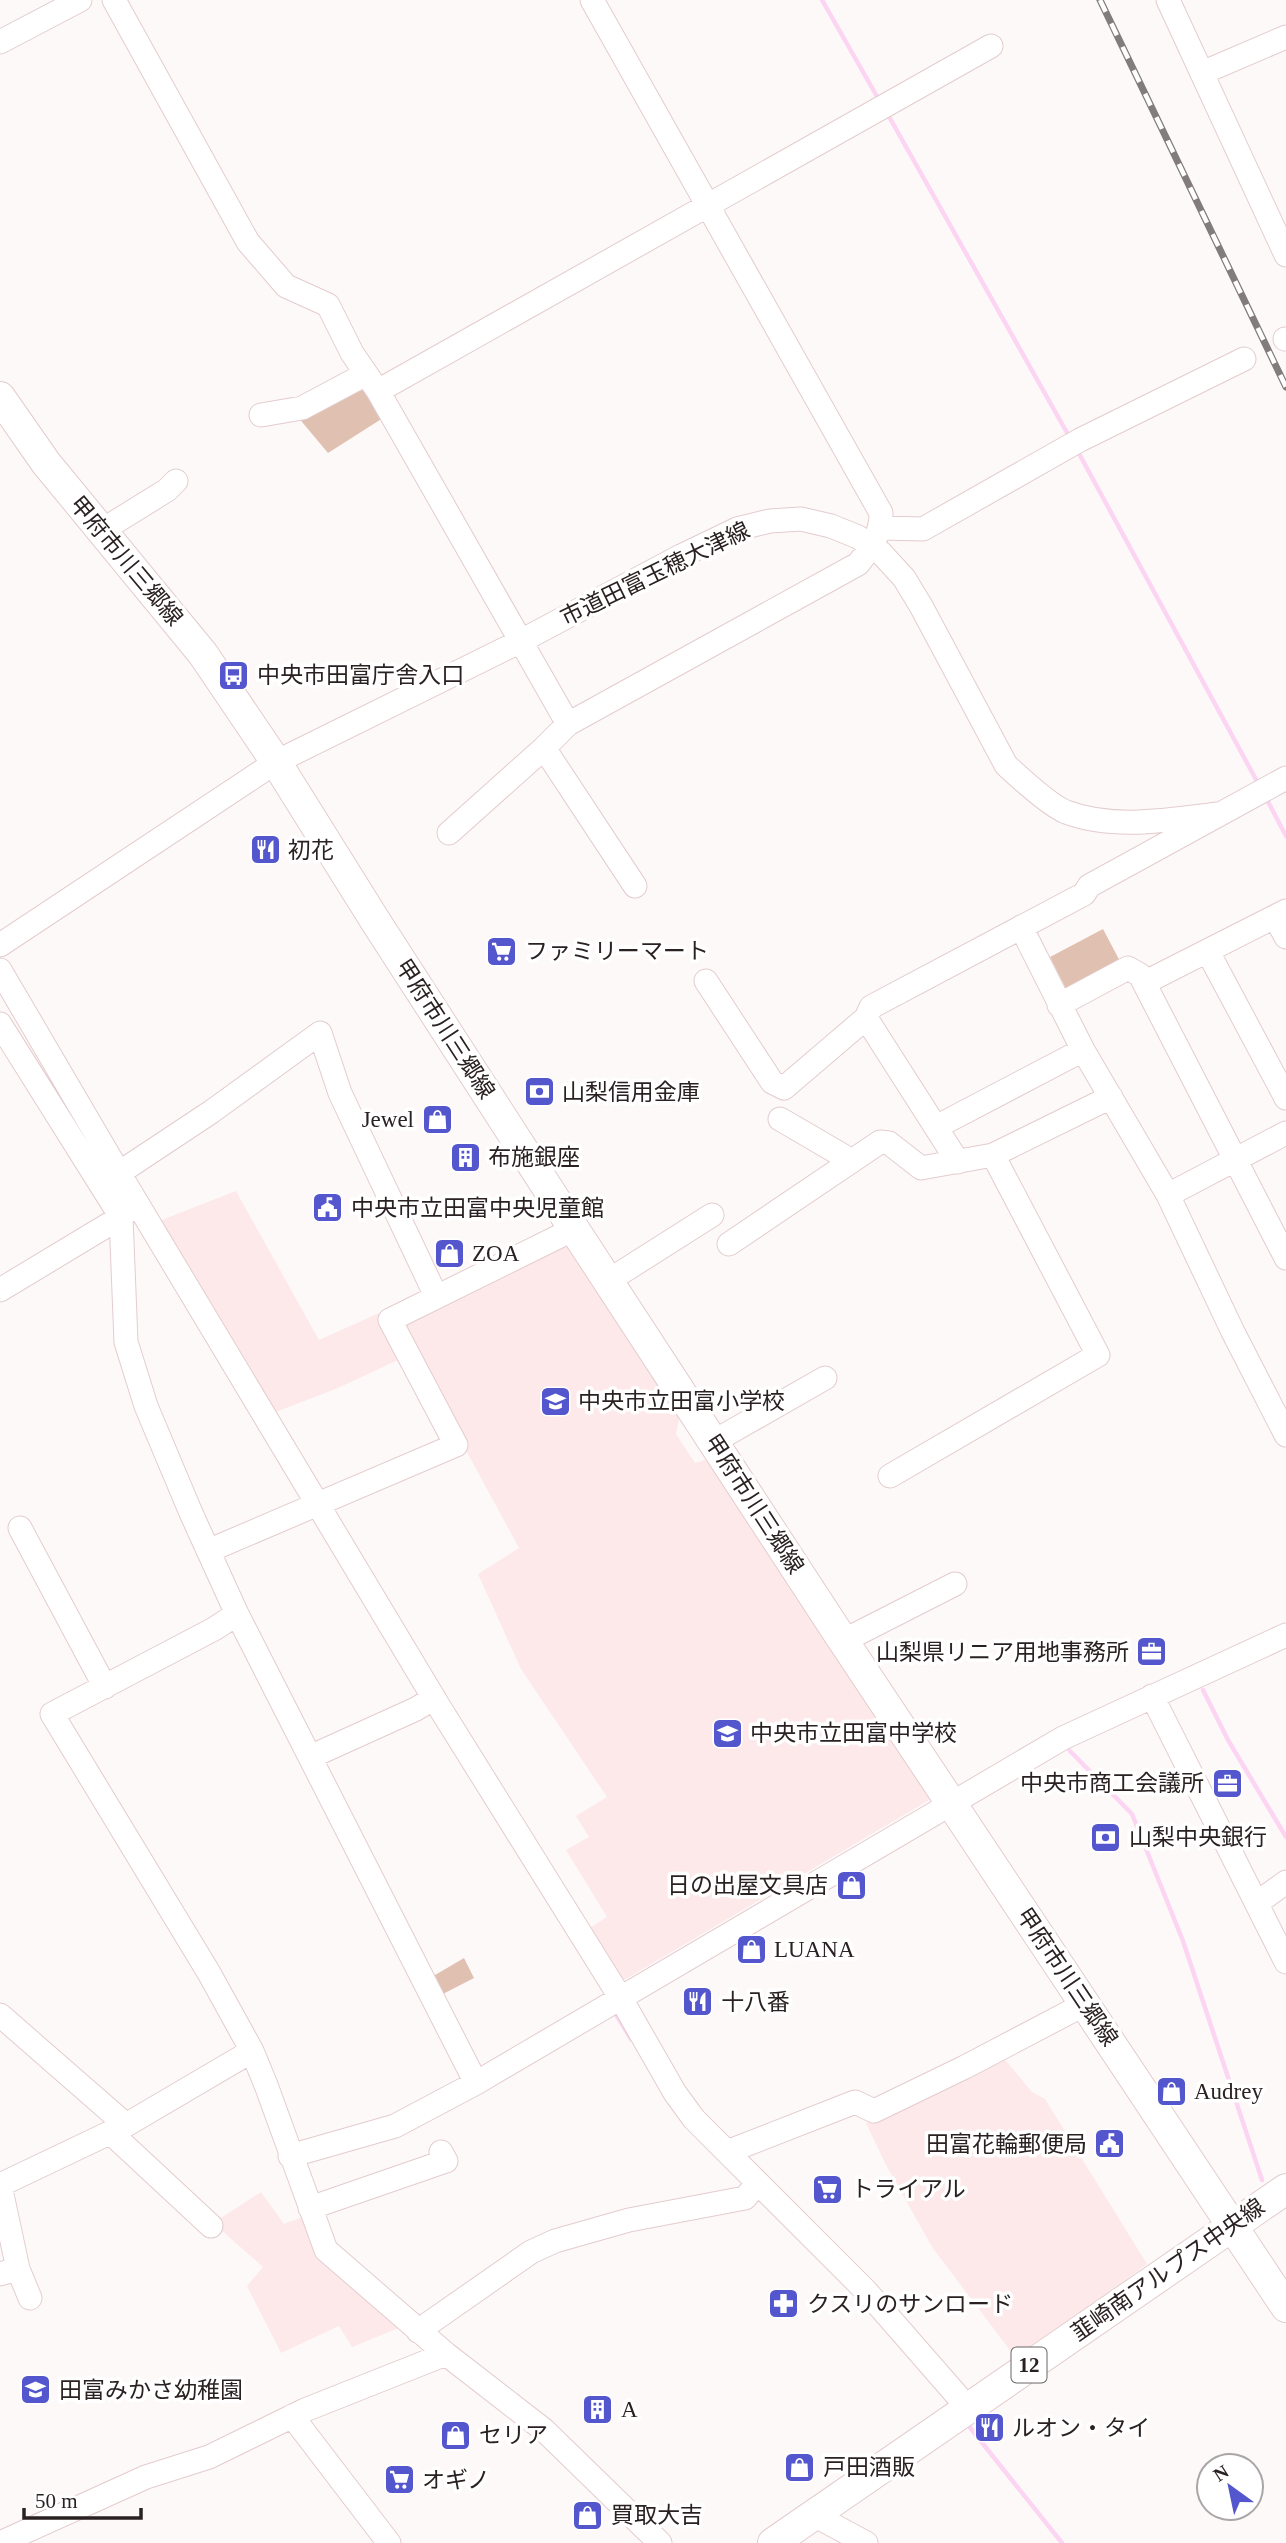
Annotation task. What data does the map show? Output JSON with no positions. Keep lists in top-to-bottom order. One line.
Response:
{"streets":{"main road":["甲府市川三郷線","韮崎南アルプス中央線","12"],"street":["市道田富玉穂大津線"]},"crossings":[["甲府市川三郷線","市道田富玉穂大津線"],["甲府市川三郷線","韮崎南アルプス中央線"]],"places":{"bus stop":["中央市田富庁舎入口"],"restaurant":["初花","十八番","ルオン・タイ"],"supermarket":["ファミリーマート","トライアル","オギノ"],"bank":["山梨信用金庫","山梨中央銀行"],"shop":["Jewel","ZOA","日の出屋文具店","LUANA","Audrey","セリア","戸田酒販","買取大吉"],"building":["布施銀座","A"],"public building":["中央市立田富中央児童館","田富花輪郵便局"],"school or university":["中央市立田富小学校","中央市立田富中学校","田富みかさ幼稚園"],"office":["山梨県リニア用地事務所","中央市商工会議所"],"pharmacy":["クスリのサンロード"]},"scale_bar":"50 m","north":"top left"}
